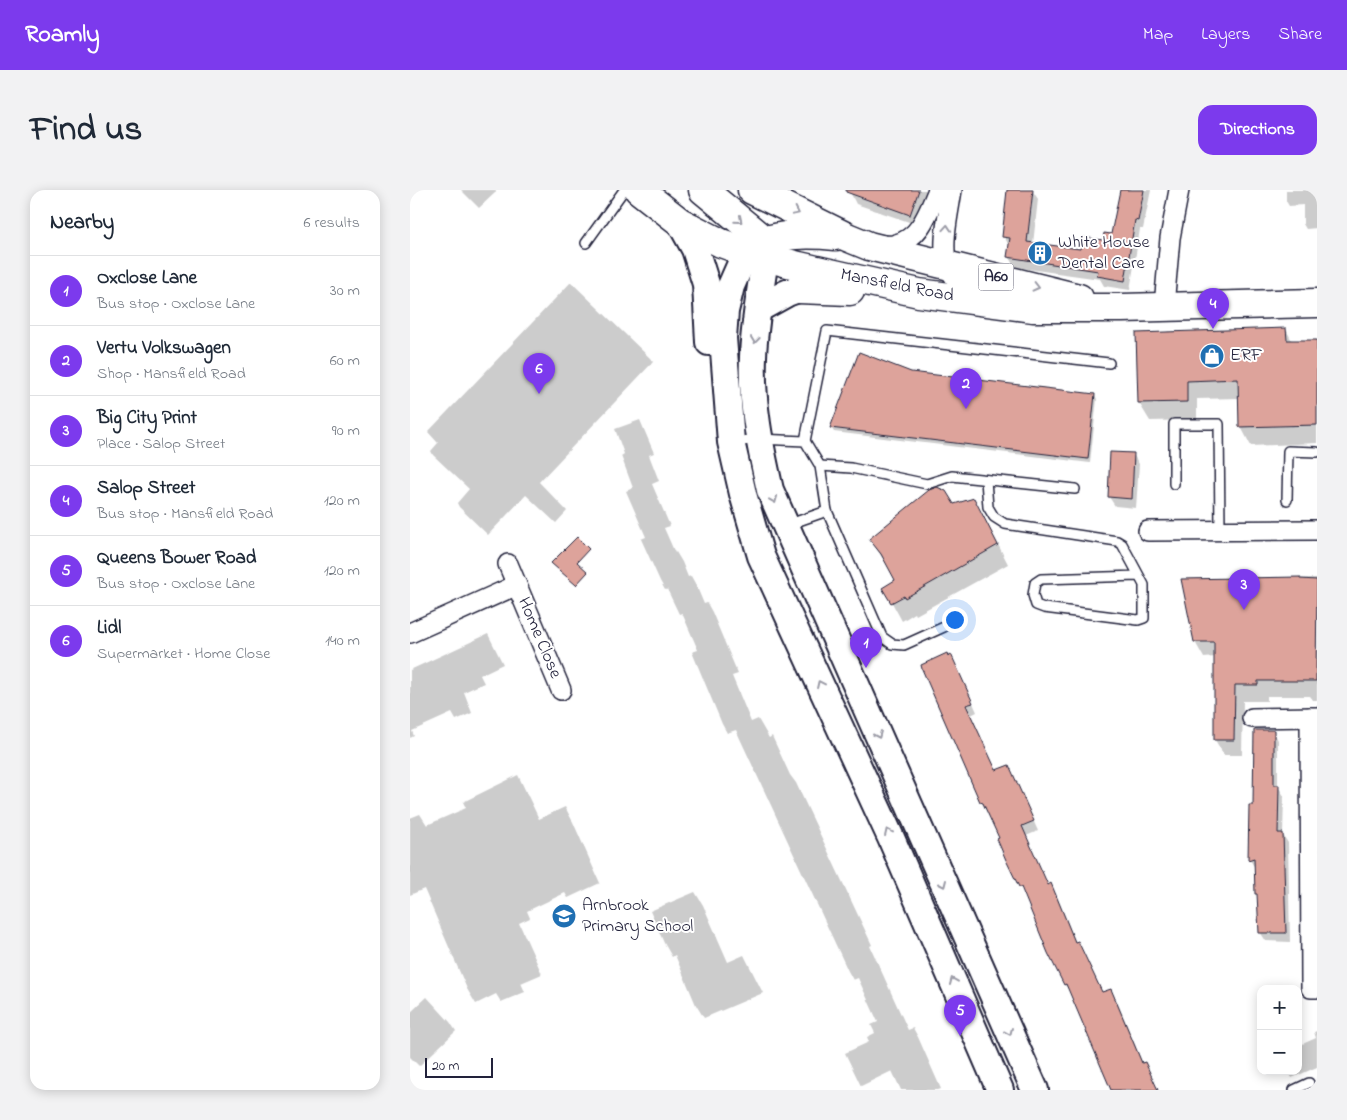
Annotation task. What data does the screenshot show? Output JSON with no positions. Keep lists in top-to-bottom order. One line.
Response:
{"streets":{"highway":["A60","Mansfield Road"],"street":["Home Close"]},"crossings":[["A60","Mansfield Road"]],"places":{"building":["White House Dental Care"],"shop":["ERF"],"school or university":["Arnbrook Primary School"]},"scale_bar":"20 m","page":{"header":"Roamly","nav":["Map","Layers","Share"],"title":"Find us","buttons":"Directions","heading":["Nearby","6 results"],"list":[{"mark":"1","name":"Oxclose Lane","note":"Bus stop · Oxclose Lane","value":"30 m"},{"mark":"2","name":"Vertu Volkswagen","note":"Shop · Mansfield Road","value":"60 m"},{"mark":"3","name":"Big City Print","note":"Place · Salop Street","value":"90 m"},{"mark":"4","name":"Salop Street","note":"Bus stop · Mansfield Road","value":"120 m"},{"mark":"5","name":"Queens Bower Road","note":"Bus stop · Oxclose Lane","value":"120 m"},{"mark":"6","name":"Lidl","note":"Supermarket · Home Close","value":"140 m"}],"pins":["4","6","2","3","1","5"],"map_buttons":["+","−"],"scale":"20 m"}}
